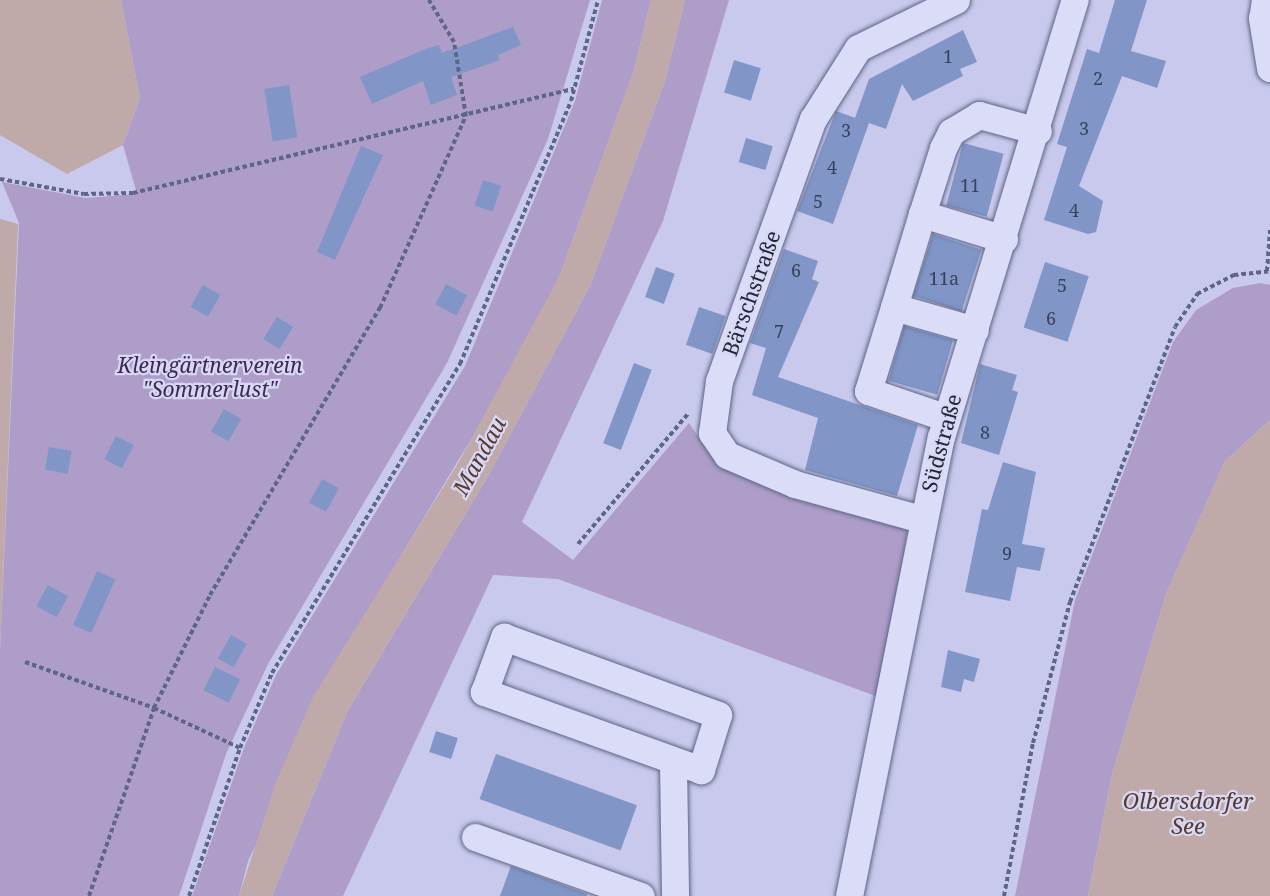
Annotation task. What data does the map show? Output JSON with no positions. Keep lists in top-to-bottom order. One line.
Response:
{"streets":{"street":["Bärschstraße","Südstraße"]},"crossings":[["Bärschstraße","Südstraße"]],"water":["Mandau","Olbersdorfer See"],"parks":["Kleingärtnerverein \"Sommerlust\""],"house_numbers":["1","2","3","3","4","11","5","4","6","11a","5","6","7","8","9"]}
